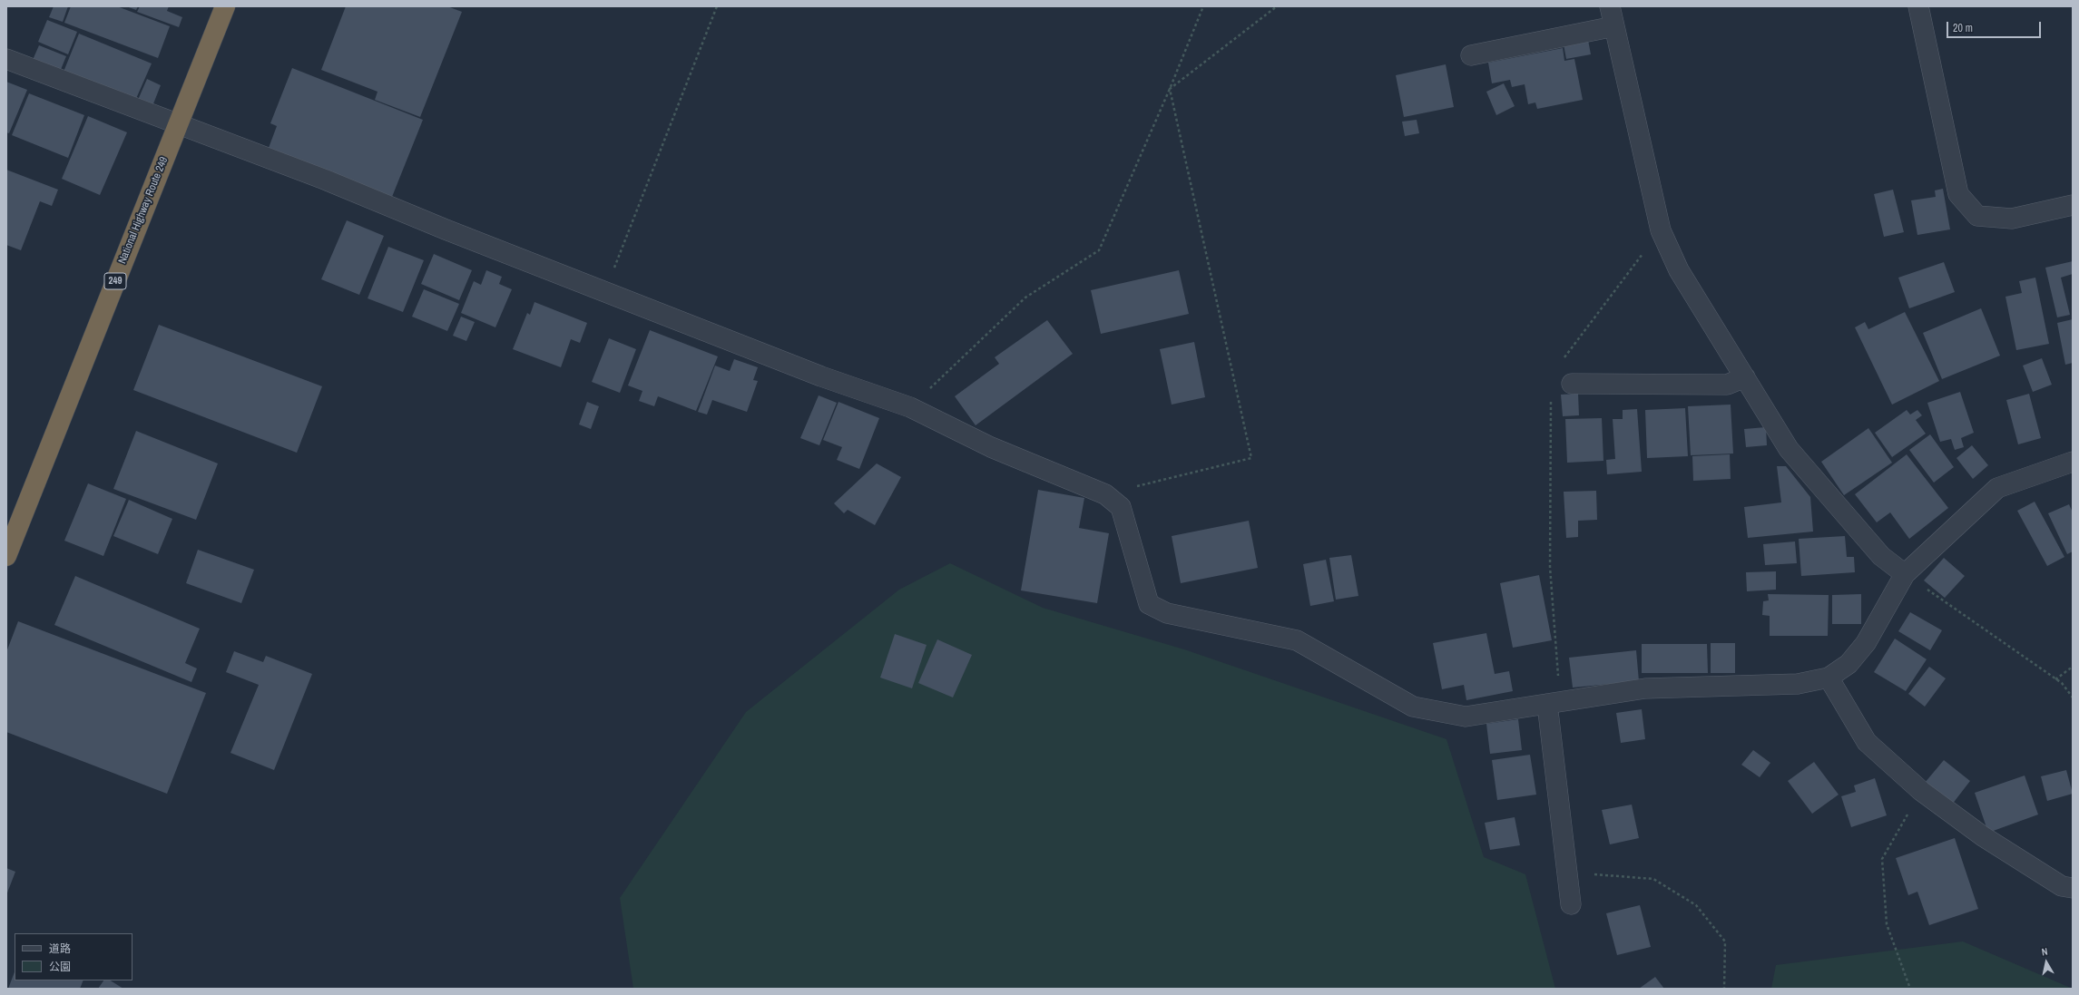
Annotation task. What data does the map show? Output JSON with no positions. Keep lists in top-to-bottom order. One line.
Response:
{"streets":{"highway":["National Highway Route 249","249"]},"legend":["道路","公園"],"scale_bar":"20 m","north":"top"}
